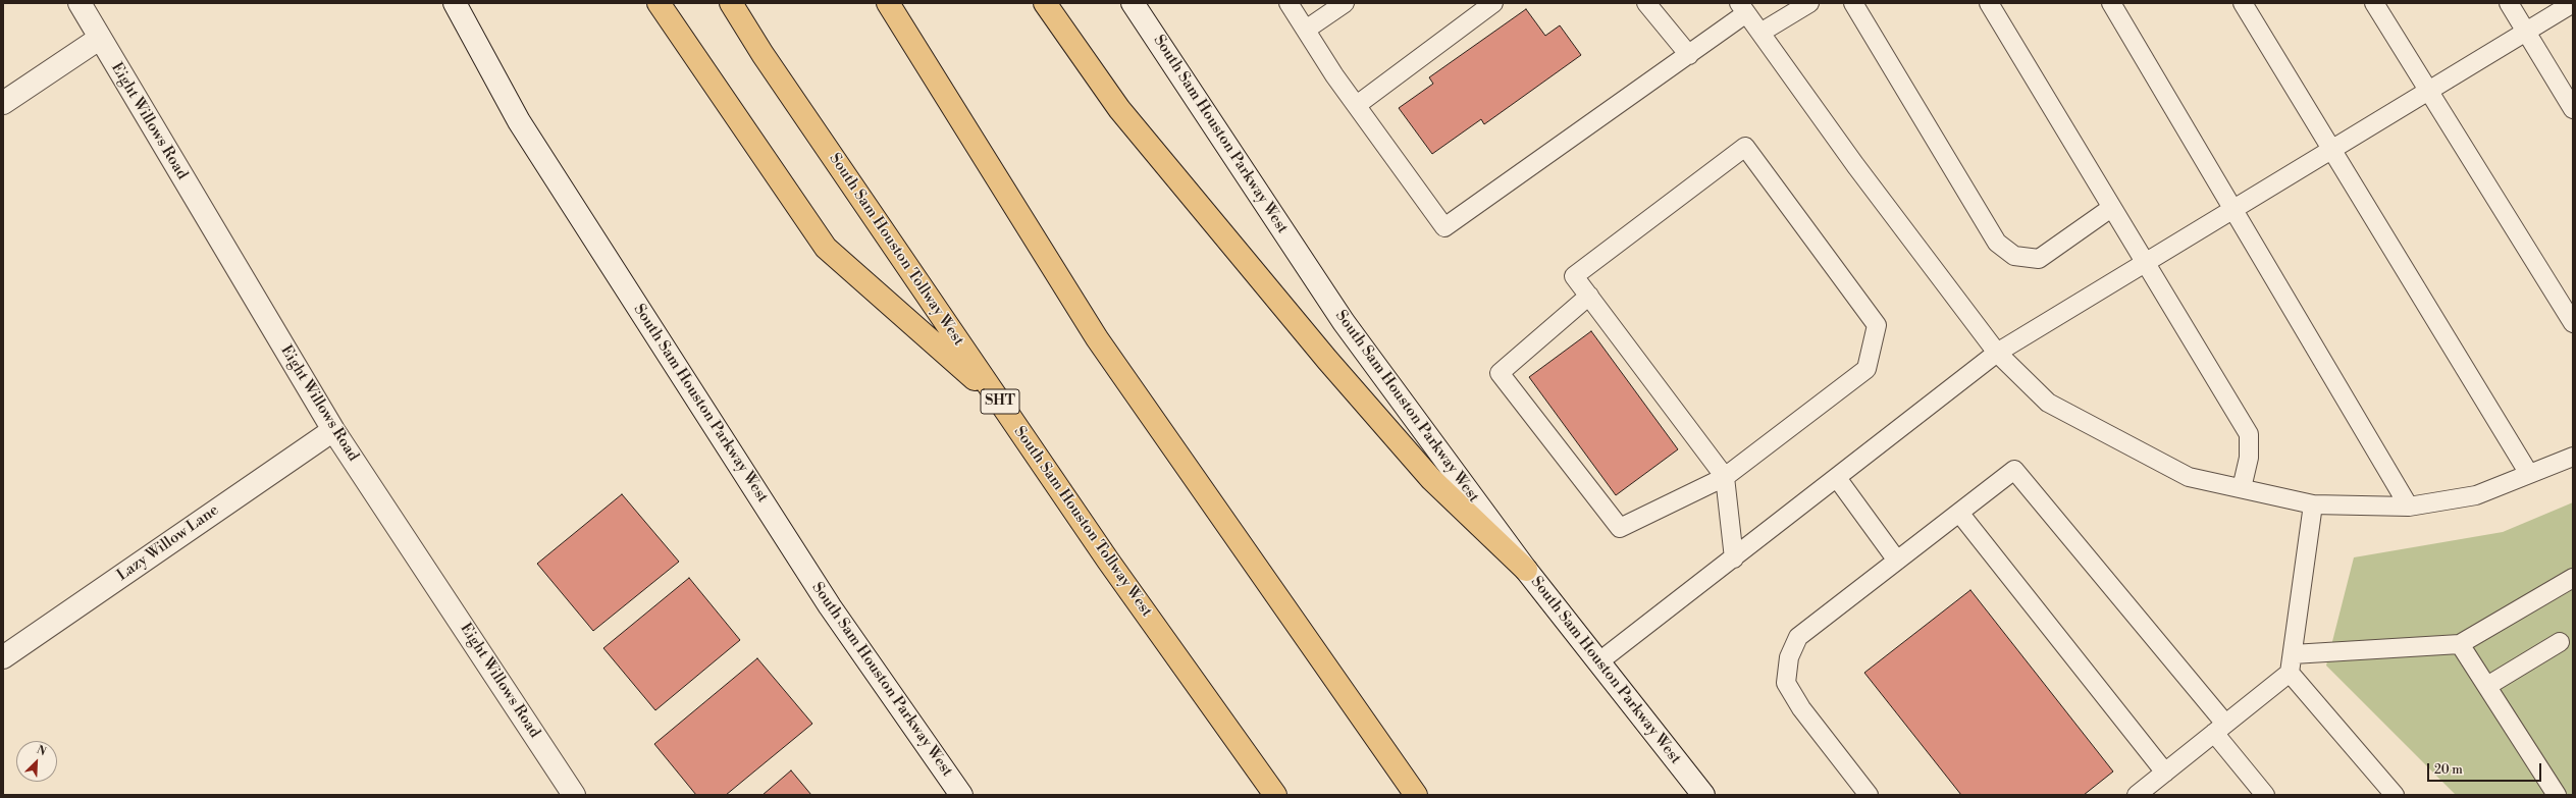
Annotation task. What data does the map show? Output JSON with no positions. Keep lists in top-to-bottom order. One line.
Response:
{"streets":{"highway":["South Sam Houston Tollway West","SHT"],"main road":["Eight Willows Road","South Sam Houston Parkway West","Lazy Willow Lane"]},"crossings":[["Eight Willows Road","Lazy Willow Lane"]],"scale_bar":"20 m","north":"top right"}
